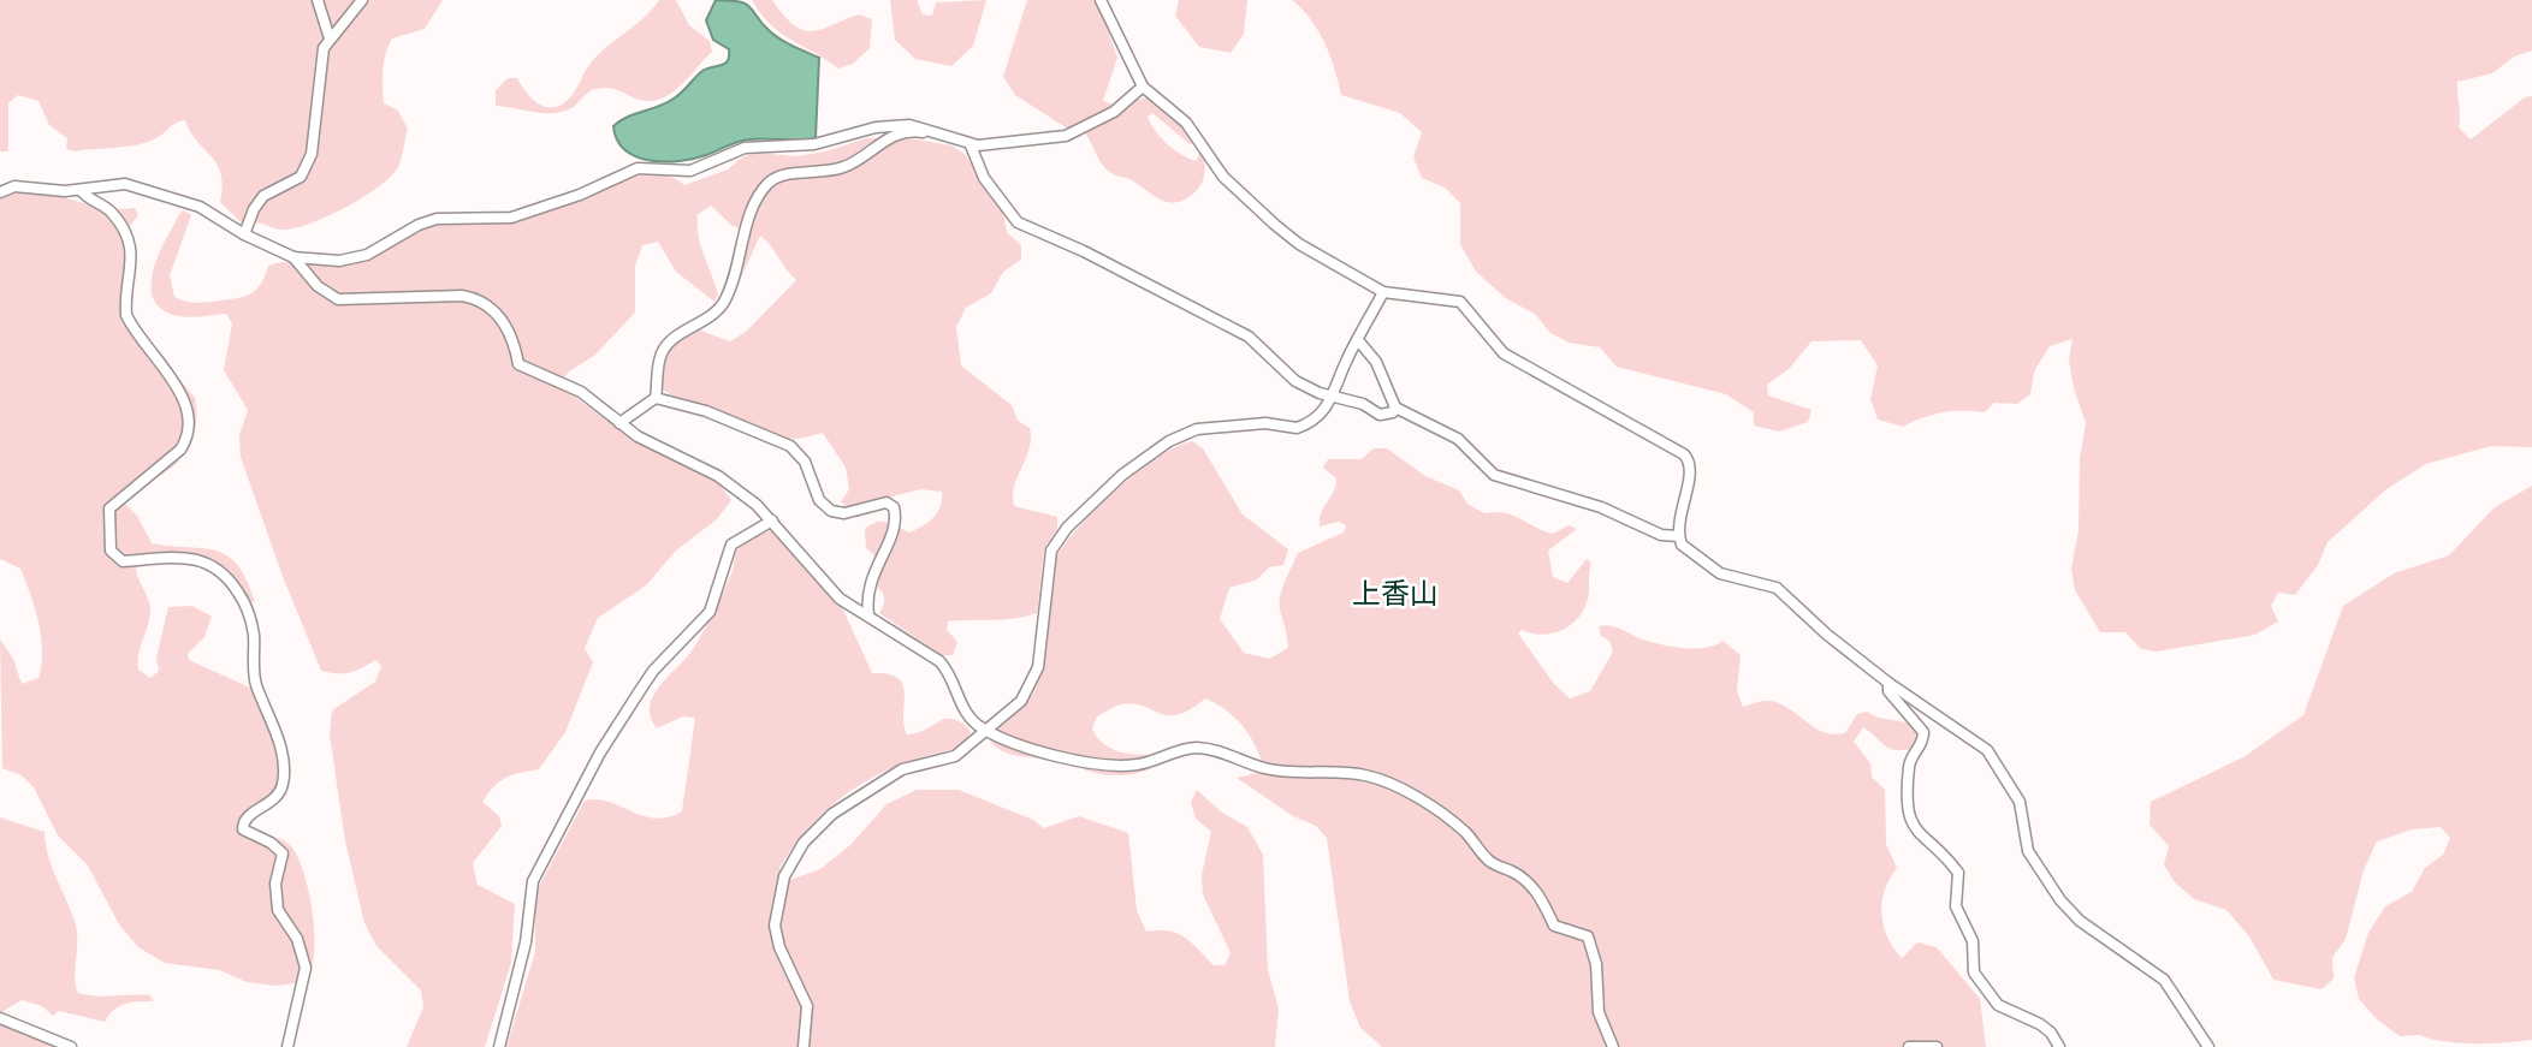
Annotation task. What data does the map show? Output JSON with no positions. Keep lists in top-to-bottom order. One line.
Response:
{"districts":["上香山"]}
